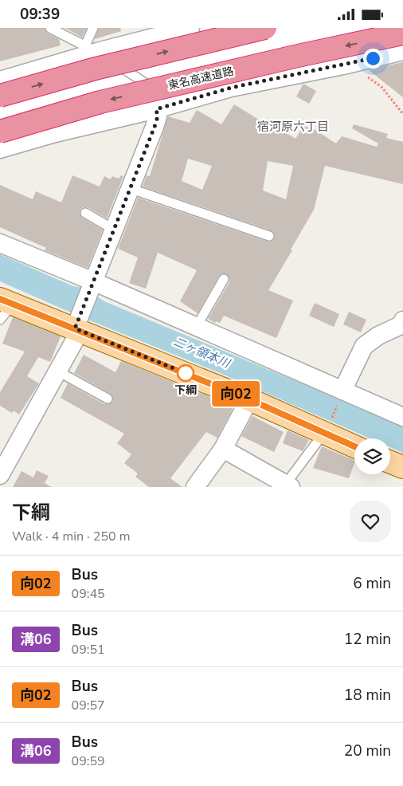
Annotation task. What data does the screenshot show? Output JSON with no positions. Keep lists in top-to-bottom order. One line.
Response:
{"streets":{"highway":["東名高速道路"]},"districts":["宿河原六丁目"],"water":["二ヶ領本川"],"places":["下綱"],"lines":["bus line 向02"],"page":{"status":"09:39","on_map":"向02","heading":["下綱","Walk · 4 min · 250 m"],"list":[{"mark":"向02","name":"Bus","note":"09:45","value":"6 min"},{"mark":"溝06","name":"Bus","note":"09:51","value":"12 min"},{"mark":"向02","name":"Bus","note":"09:57","value":"18 min"},{"mark":"溝06","name":"Bus","note":"09:59","value":"20 min"}]}}
